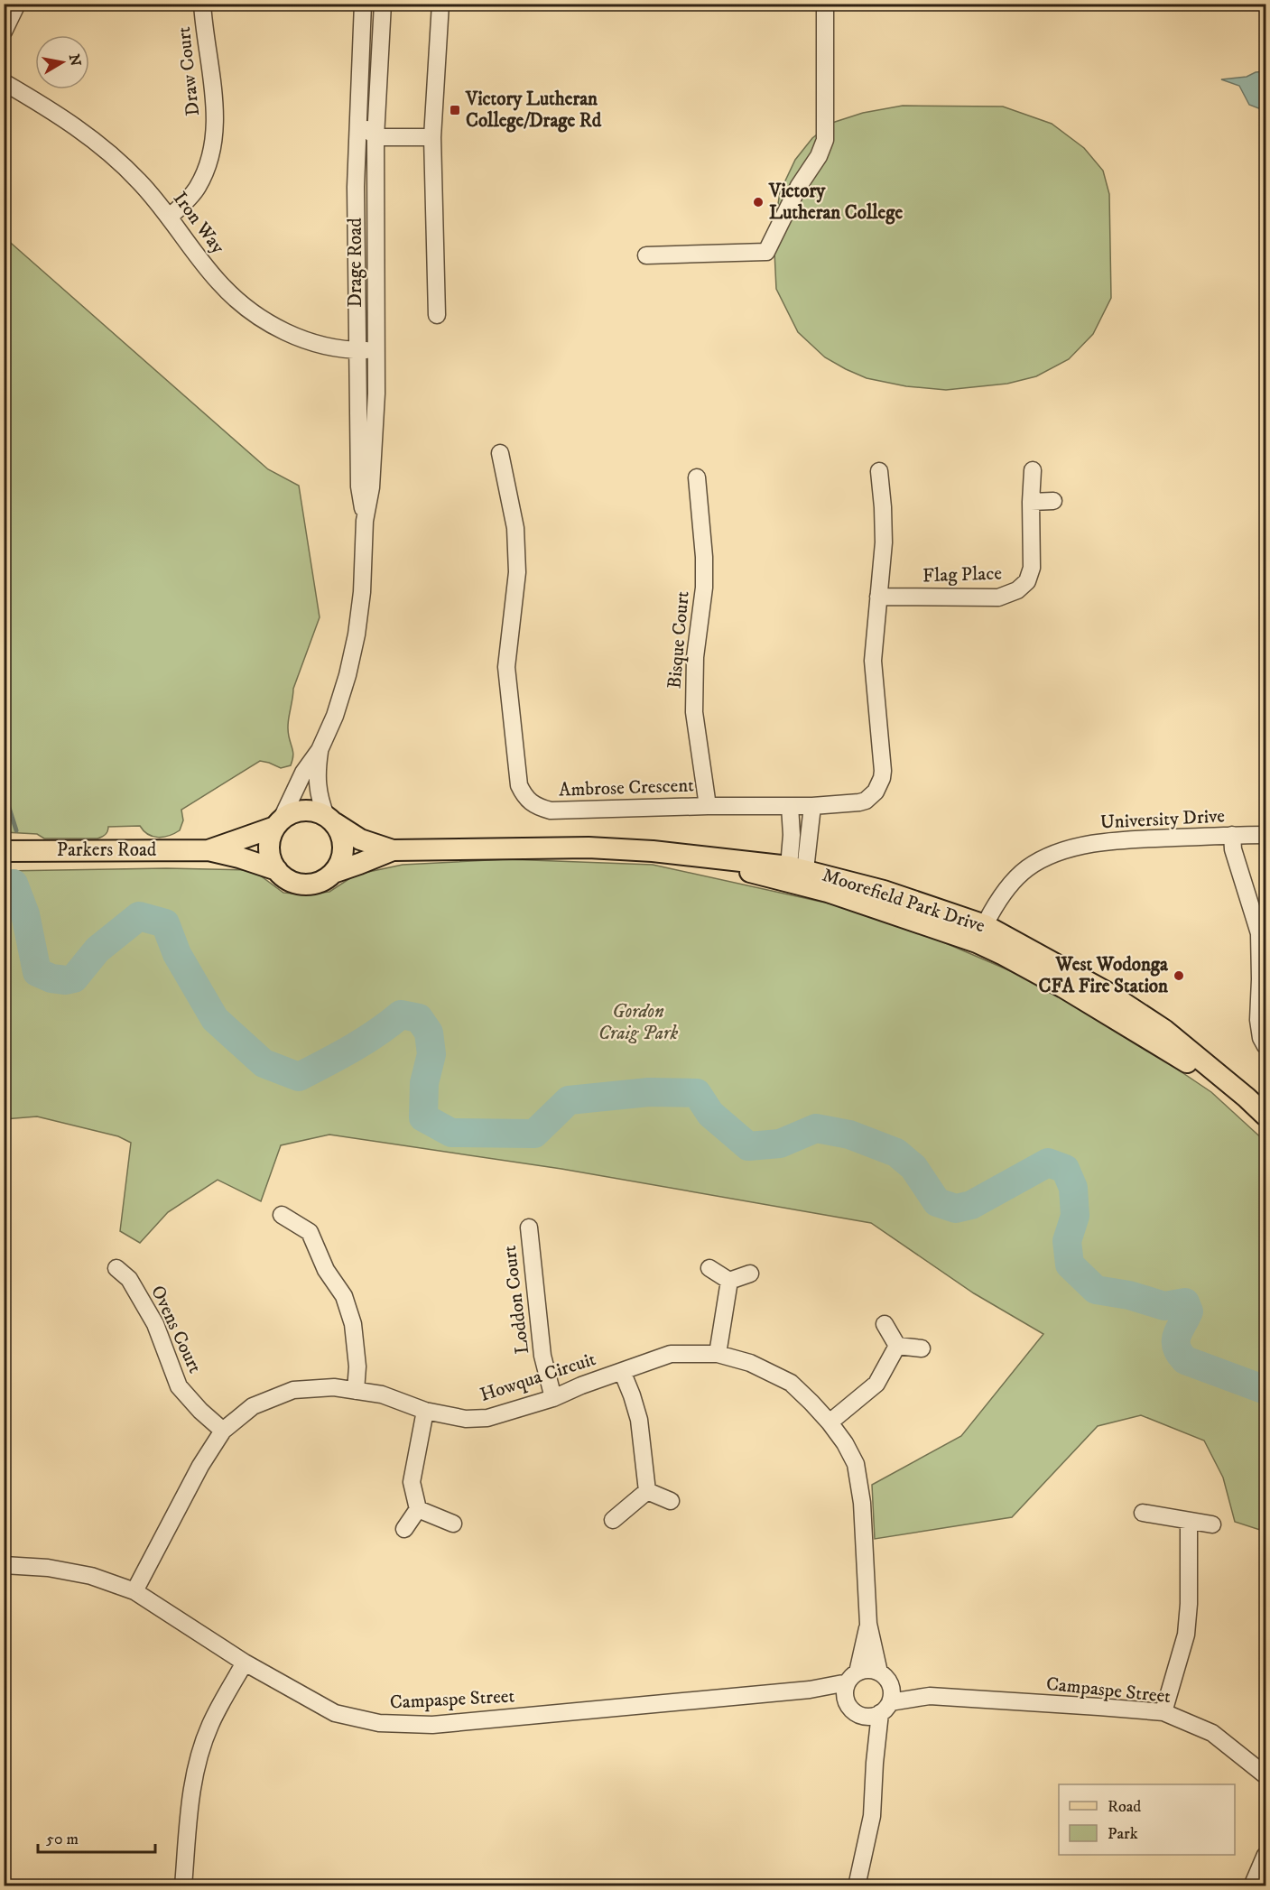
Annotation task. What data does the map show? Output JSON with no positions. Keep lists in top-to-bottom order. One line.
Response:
{"streets":{"main road":["Parkers Road","Moorefield Park Drive"],"street":["Draw Court","Iron Way","Drage Road","Flag Place","Bisque Court","Ambrose Crescent","University Drive","Loddon Court","Ovens Court","Howqua Circuit","Campaspe Street"]},"crossings":[["Draw Court","Iron Way"],["Iron Way","Drage Road"],["Drage Road","Parkers Road"],["Flag Place","Ambrose Crescent"],["Bisque Court","Ambrose Crescent"],["University Drive","Moorefield Park Drive"],["Loddon Court","Howqua Circuit"],["Ovens Court","Howqua Circuit"],["Howqua Circuit","Campaspe Street"]],"parks":["Gordon Craig Park"],"places":{"transit":["Victory Lutheran College/Drage Rd"],"other":["Victory Lutheran College","West Wodonga CFA Fire Station"]},"legend":["Road","Park"],"scale_bar":"50 m","north":"right"}
